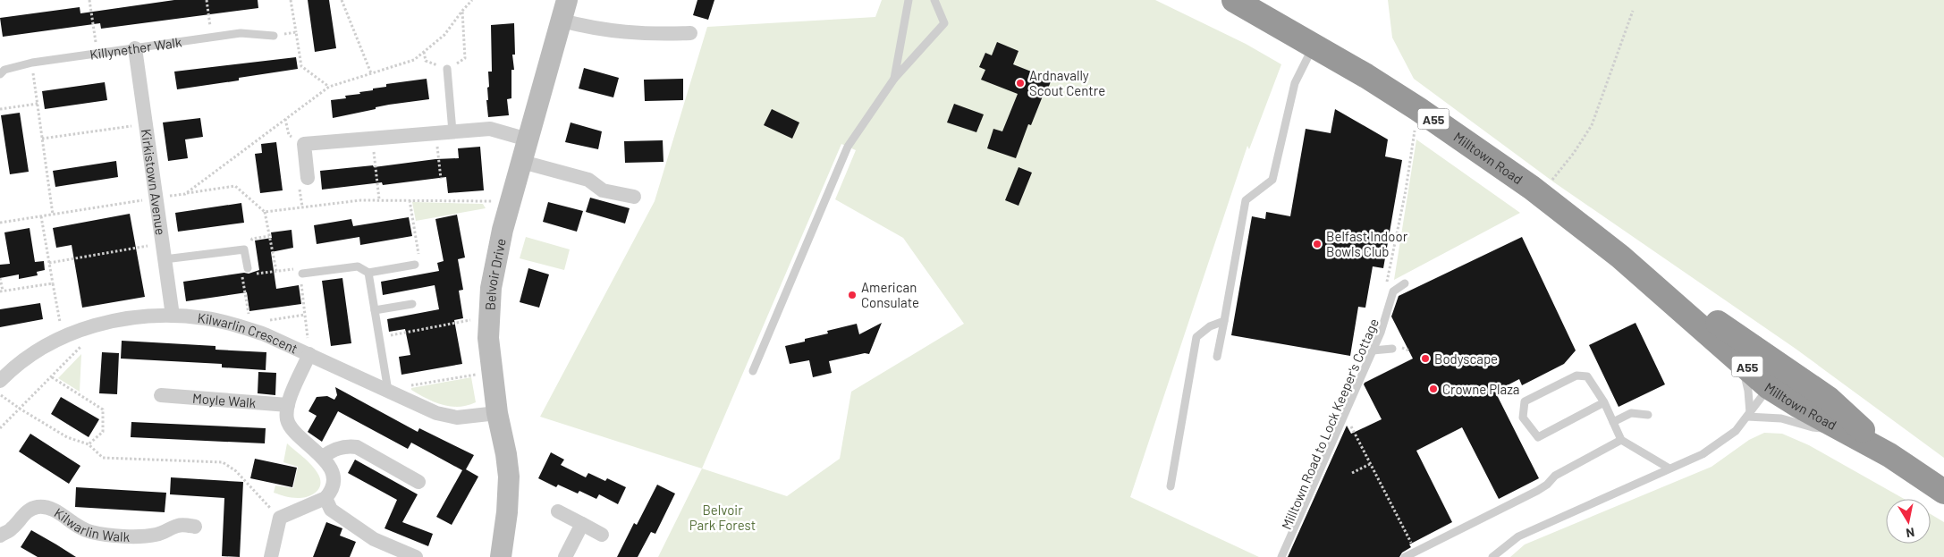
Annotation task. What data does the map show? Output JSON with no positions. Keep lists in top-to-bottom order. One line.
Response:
{"streets":{"highway":["A55","Milltown Road"],"street":["Kirkistown Avenue","Belvoir Drive","Kilwarlin Crescent","Moyle Walk","Kilwarlin Walk"],"lane":["Killynether Walk"]},"crossings":[["Killynether Walk","Kirkistown Avenue"],["Kirkistown Avenue","Kilwarlin Crescent"],["Belvoir Drive","Kilwarlin Crescent"]],"parks":["Belvoir Park Forest"],"places":["Ardnavally Scout Centre","Belfast Indoor Bowls Club","American Consulate","Bodyscape","Crowne Plaza"],"north":"bottom"}
